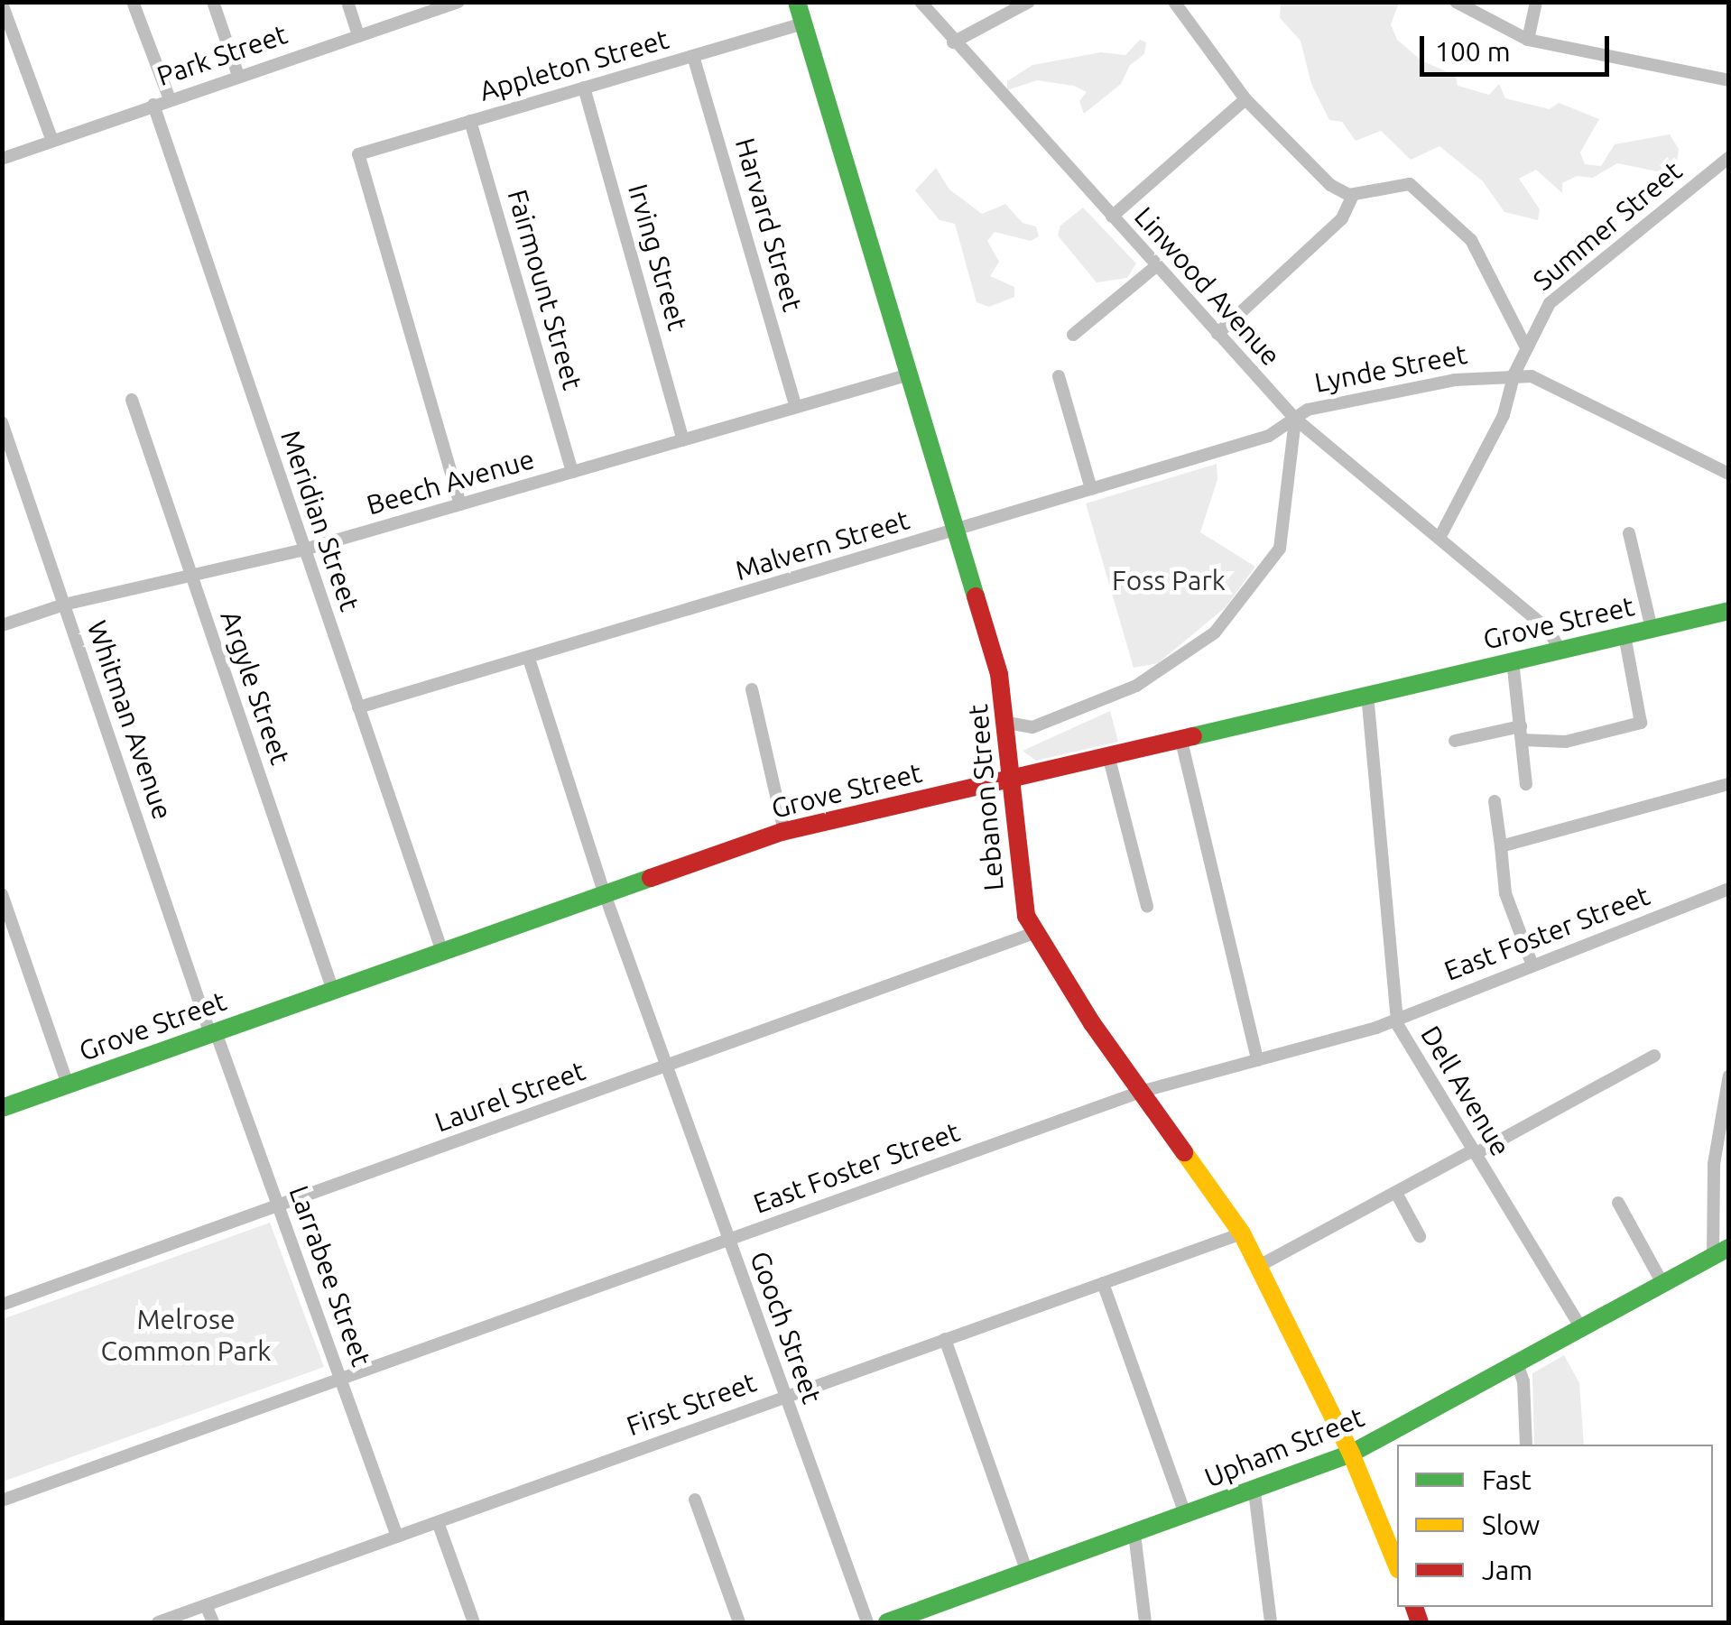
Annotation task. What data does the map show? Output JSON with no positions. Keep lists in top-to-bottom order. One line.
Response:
{"streets":{"main road":["Grove Street","Lebanon Street","Upham Street"],"street":["Park Street","Appleton Street","Harvard Street","Summer Street","Irving Street","Linwood Avenue","Fairmount Street","Lynde Street","Beech Avenue","Meridian Street","Malvern Street","Argyle Street","Whitman Avenue","East Foster Street","Dell Avenue","Laurel Street","Larrabee Street","Gooch Street","First Street"]},"crossings":[["Park Street","Meridian Street"],["Appleton Street","Harvard Street"],["Appleton Street","Irving Street"],["Appleton Street","Fairmount Street"],["Appleton Street","Beech Avenue"],["Appleton Street","Lebanon Street"],["Harvard Street","Beech Avenue"],["Summer Street","Linwood Avenue"],["Summer Street","Lynde Street"],["Irving Street","Beech Avenue"],["Linwood Avenue","Lynde Street"],["Linwood Avenue","Malvern Street"],["Linwood Avenue","Grove Street"],["Fairmount Street","Beech Avenue"],["Lynde Street","Malvern Street"],["Lynde Street","Lebanon Street"],["Beech Avenue","Meridian Street"],["Beech Avenue","Argyle Street"],["Beech Avenue","Whitman Avenue"],["Beech Avenue","Lebanon Street"],["Meridian Street","Malvern Street"],["Meridian Street","Grove Street"],["Malvern Street","Lebanon Street"],["Malvern Street","Gooch Street"],["Grove Street","Argyle Street"],["Grove Street","Whitman Avenue"],["Grove Street","Lebanon Street"],["Grove Street","Dell Avenue"],["Grove Street","Larrabee Street"],["Grove Street","Gooch Street"],["Whitman Avenue","Larrabee Street"],["Lebanon Street","East Foster Street"],["Lebanon Street","Laurel Street"],["Lebanon Street","First Street"],["Lebanon Street","Upham Street"],["East Foster Street","Dell Avenue"],["East Foster Street","Larrabee Street"],["East Foster Street","Gooch Street"],["Dell Avenue","Upham Street"],["Laurel Street","Larrabee Street"],["Laurel Street","Gooch Street"],["Larrabee Street","First Street"],["Gooch Street","First Street"]],"parks":["Foss Park","Melrose Common Park"],"legend":["Fast","Slow","Jam"],"scale_bar":"100 m"}
